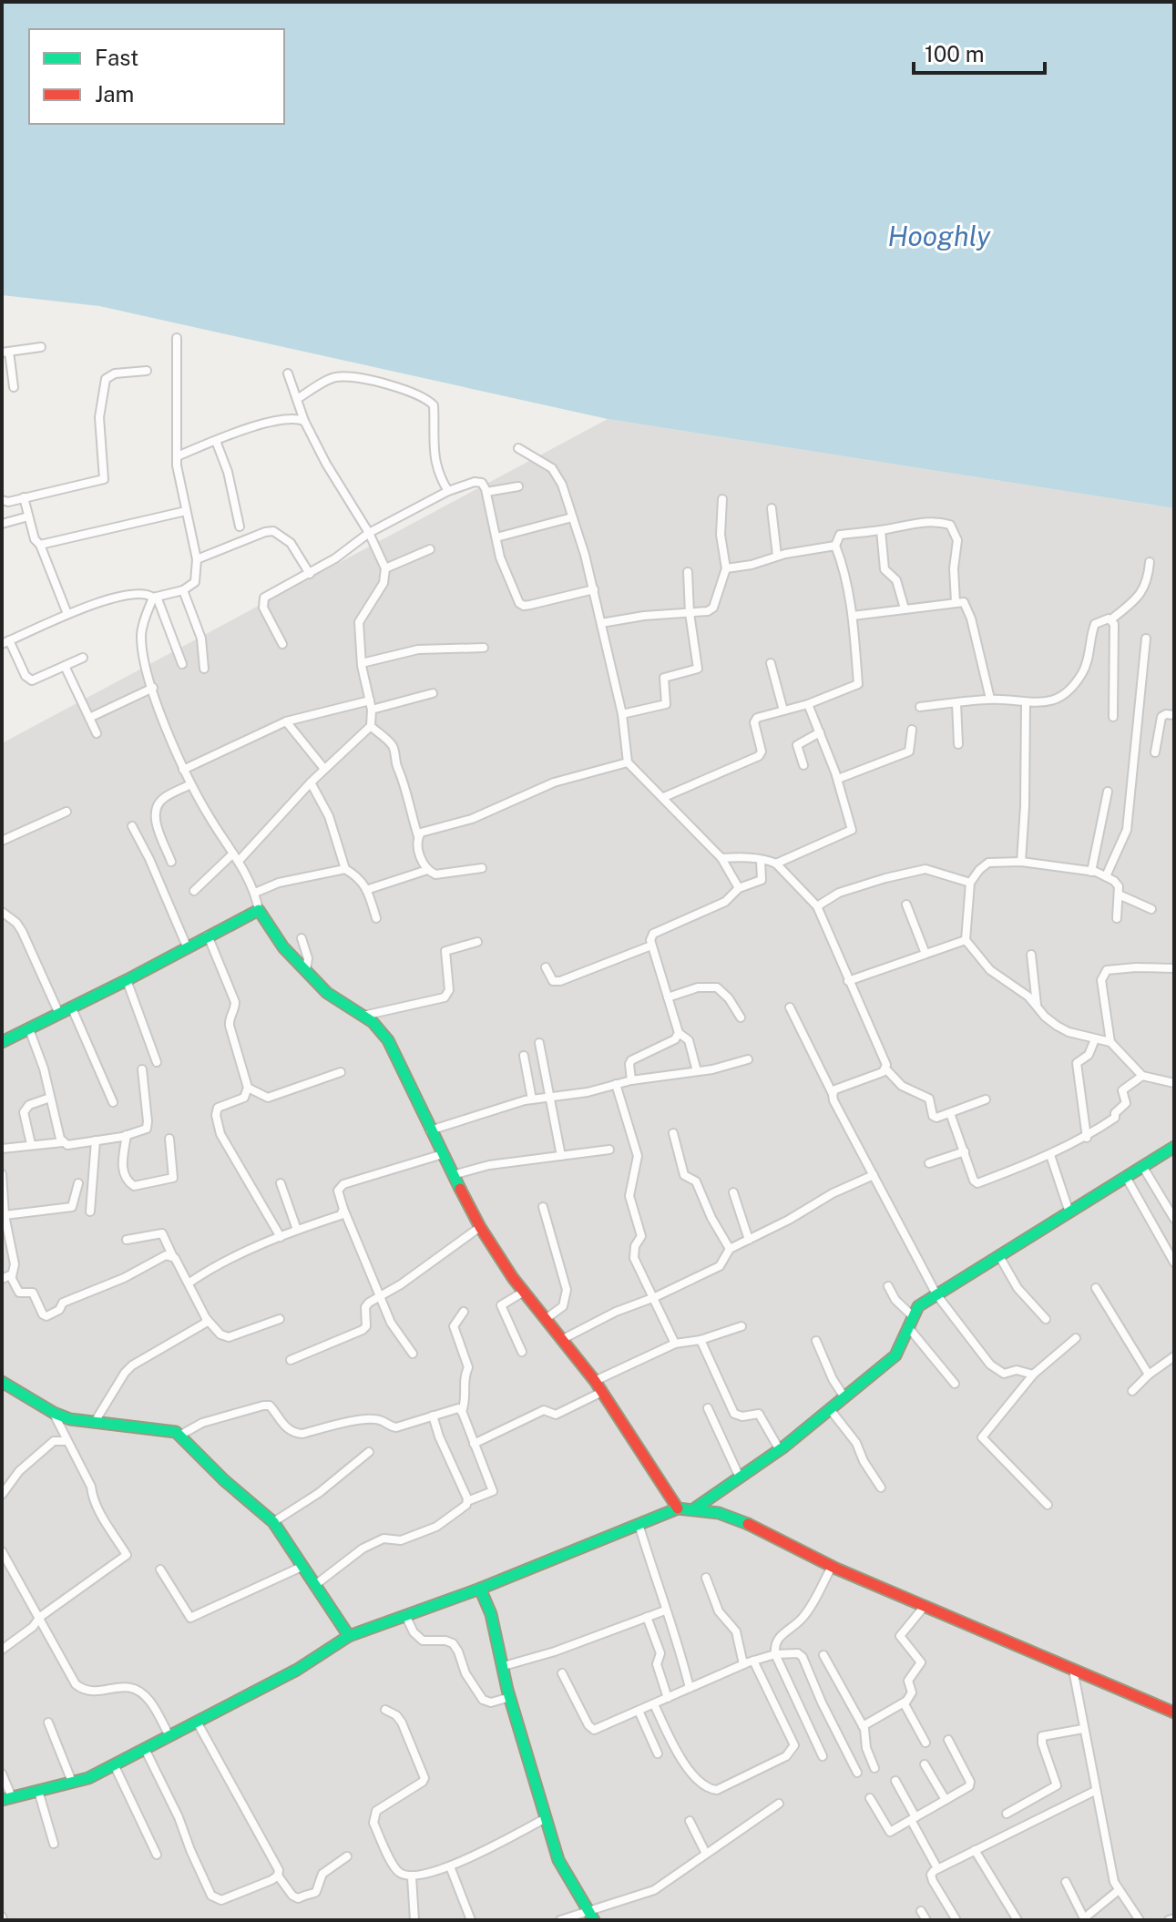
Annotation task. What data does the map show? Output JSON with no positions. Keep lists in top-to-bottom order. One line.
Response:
{"water":["Hooghly"],"legend":["Fast","Jam"],"scale_bar":"100 m"}
